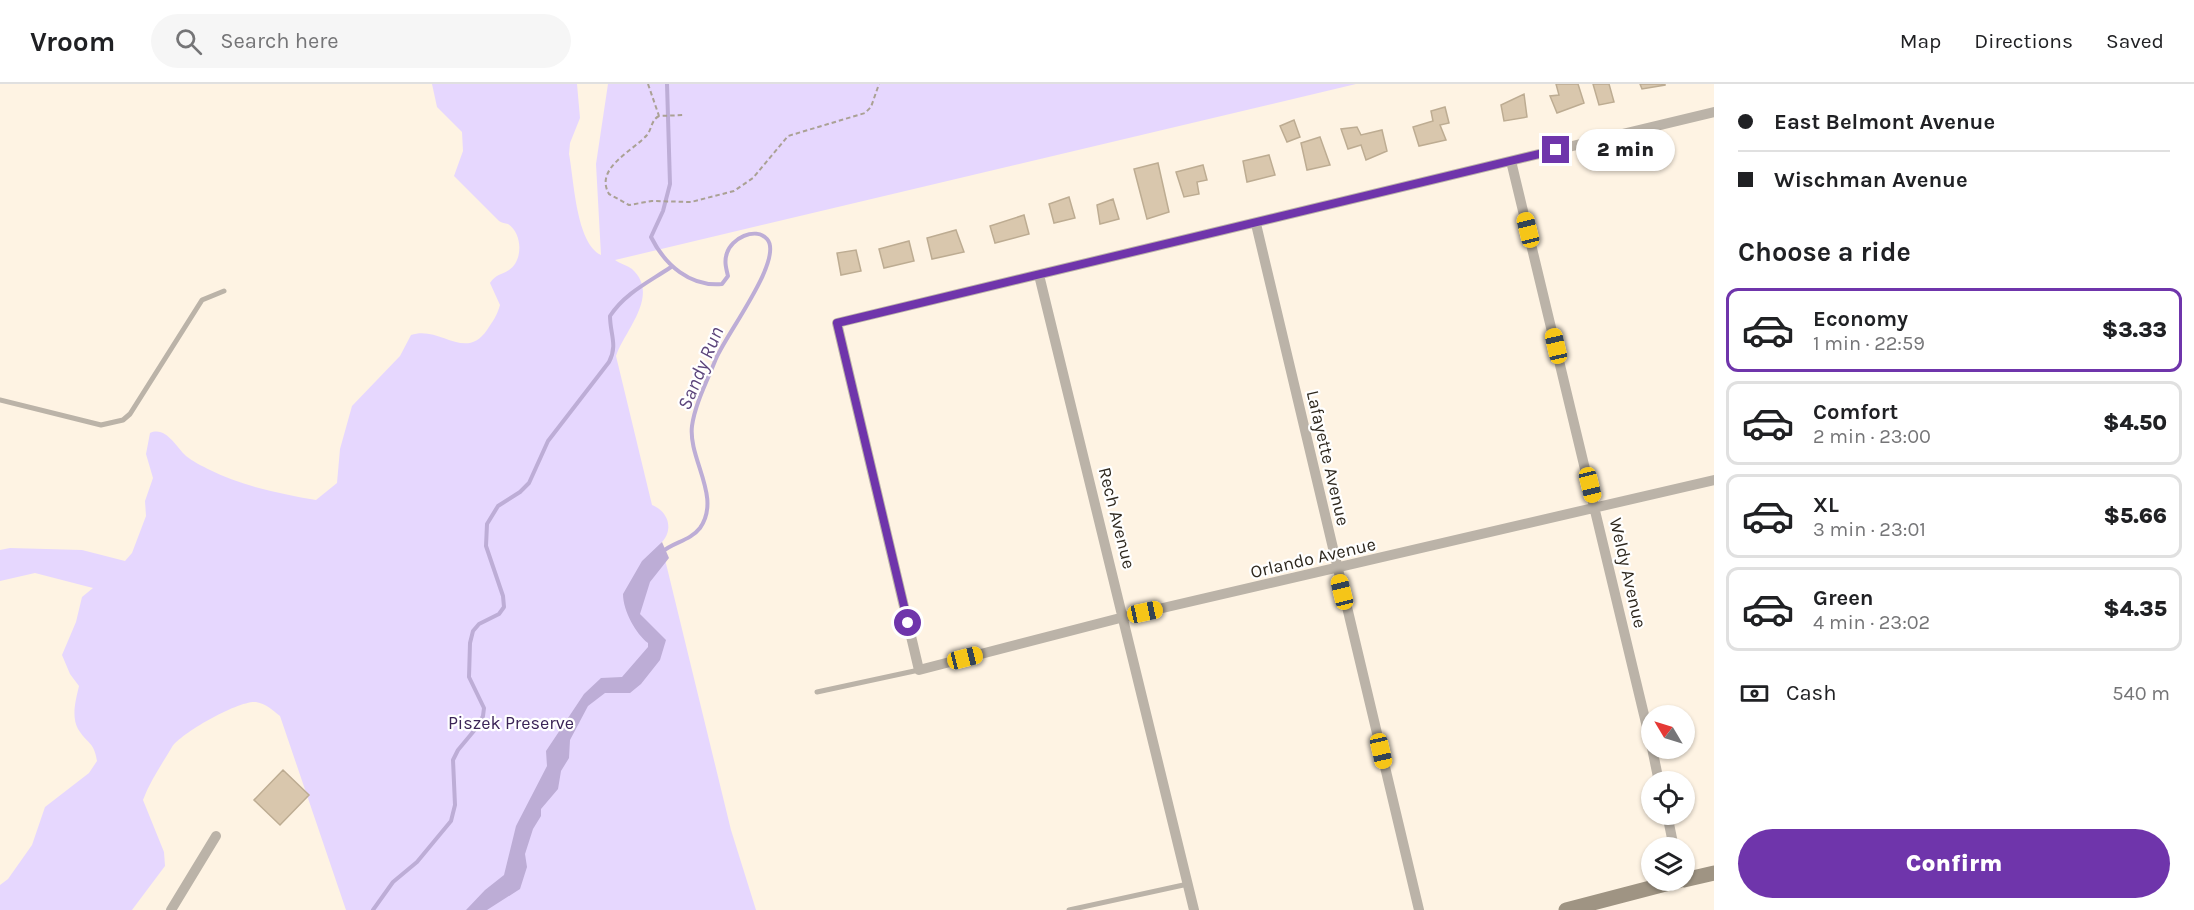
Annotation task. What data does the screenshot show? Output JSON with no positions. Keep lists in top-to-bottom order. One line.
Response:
{"streets":{"street":["Lafayette Avenue","Rech Avenue","Orlando Avenue","Weldy Avenue"]},"crossings":[["Lafayette Avenue","Orlando Avenue"],["Rech Avenue","Orlando Avenue"],["Orlando Avenue","Weldy Avenue"]],"water":["Sandy Run"],"parks":["Piszek Preserve"],"north":"top left","page":{"header":"Vroom","search":"Search here","nav":["Map","Directions","Saved"],"banner":["East Belmont Avenue","Wischman Avenue"],"bubble":"2 min","heading":"Choose a ride","list":[{"name":"Economy","note":"1 min · 22:59","value":"$3.33"},{"name":"Comfort","note":"2 min · 23:00","value":"$4.50"},{"name":"XL","note":"3 min · 23:01","value":"$5.66"},{"name":"Green","note":"4 min · 23:02","value":"$4.35"}],"pay":["Cash","540 m"],"buttons":"Confirm"}}
